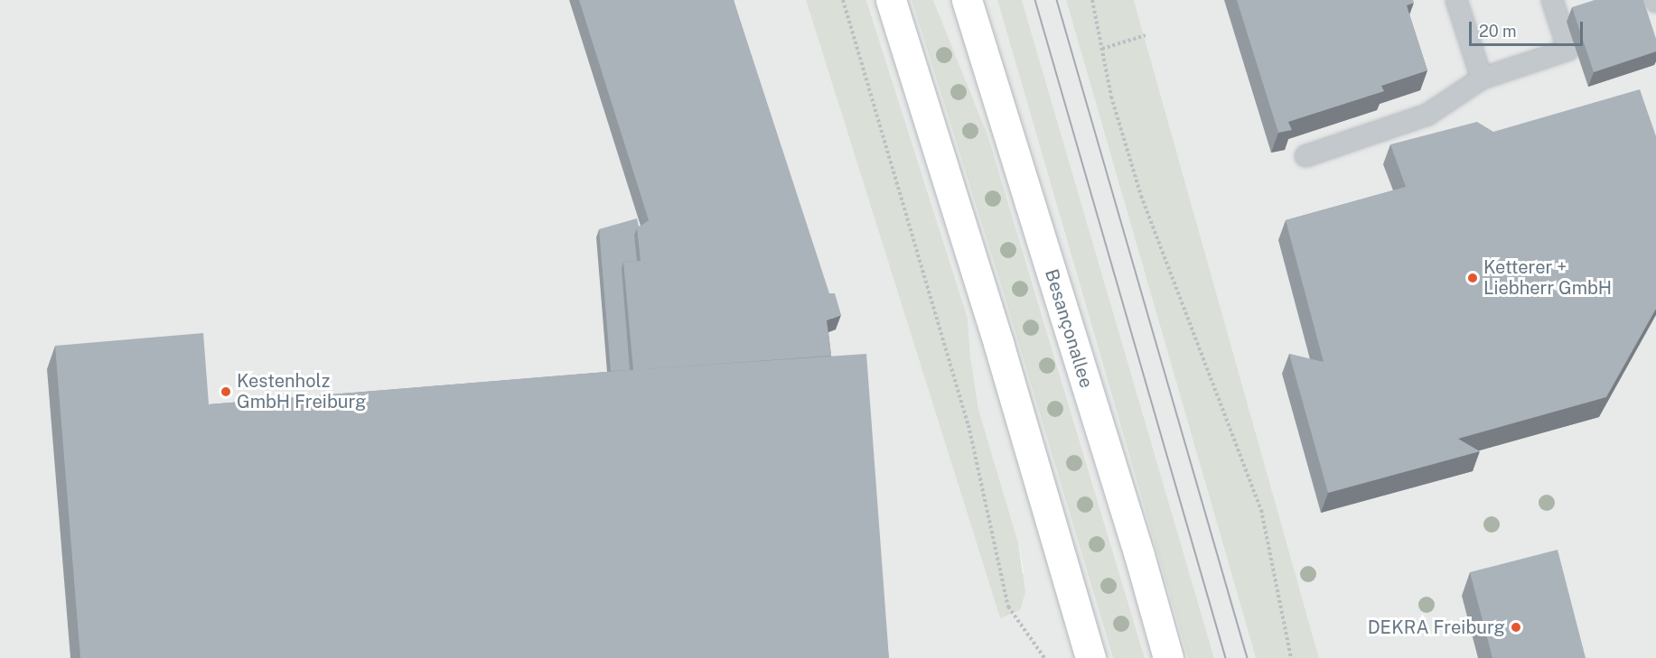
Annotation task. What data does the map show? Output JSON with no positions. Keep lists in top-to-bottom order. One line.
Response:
{"streets":{"main road":["Besançonallee"]},"places":["Ketterer + Liebherr GmbH","Kestenholz GmbH Freiburg","DEKRA Freiburg"],"scale_bar":"20 m"}
